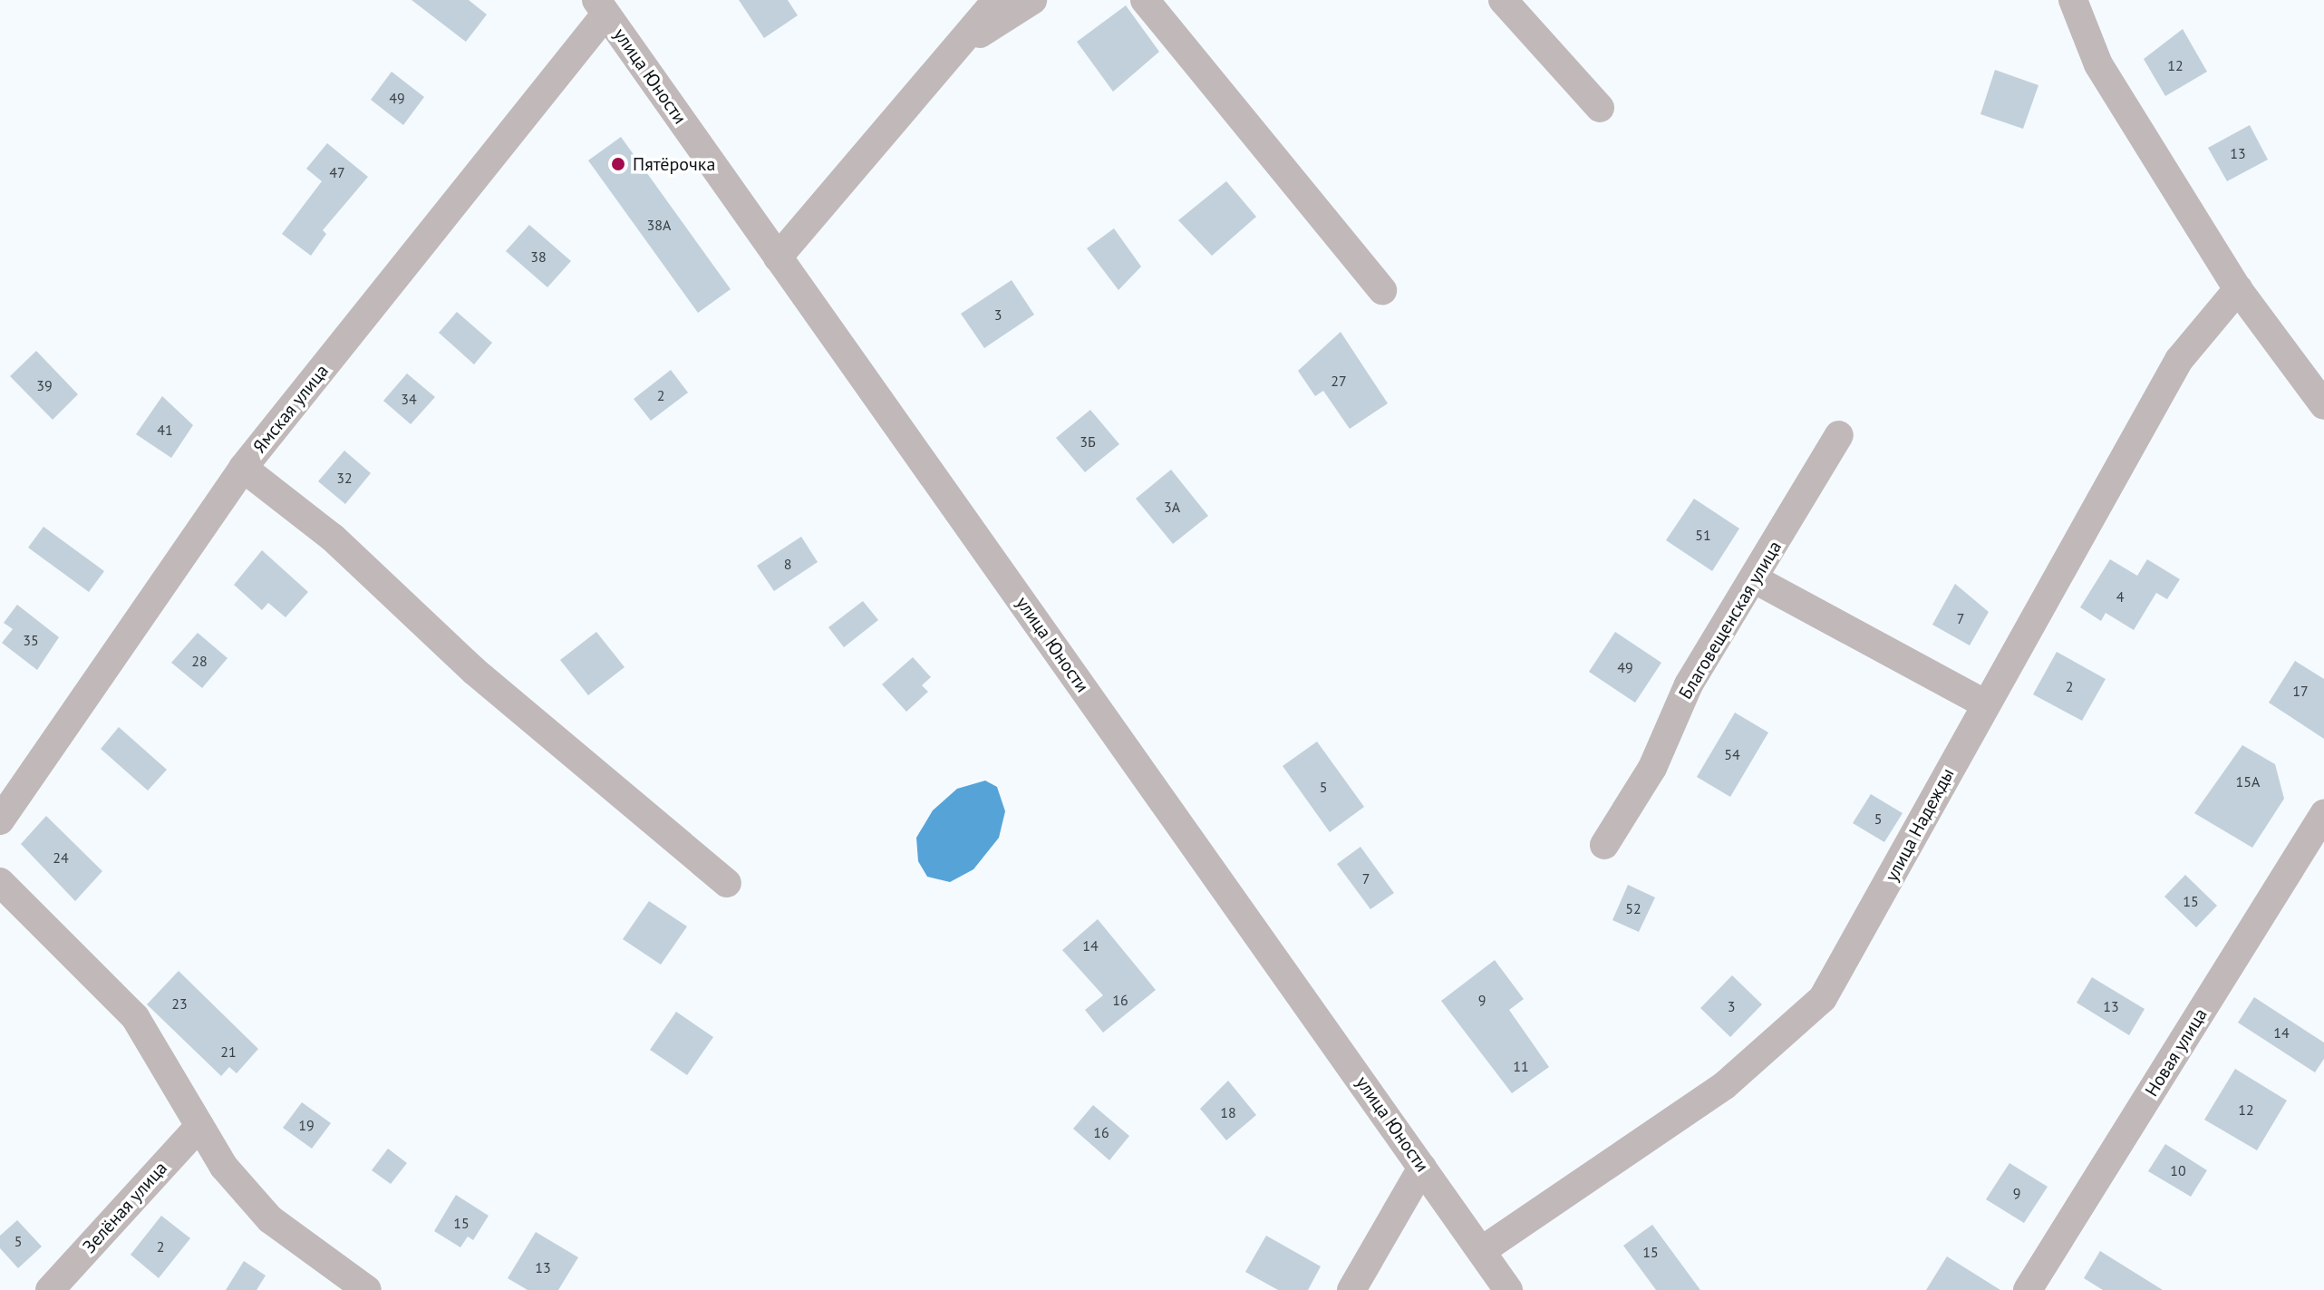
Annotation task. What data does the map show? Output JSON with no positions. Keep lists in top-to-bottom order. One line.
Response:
{"streets":{"street":["улица Юности","Ямская улица","Благовещенская улица","улица Надежды","Новая улица","Зелёная улица"]},"crossings":[["улица Юности","Ямская улица"],["улица Юности","улица Надежды"]],"places":["Пятёрочка"],"house_numbers":["12","49","13","47","38А","38","3","27","39","2","34","41","3Б","32","3А","51","8","4","7","35","28","49","2","17","54","15А","5","5","24","7","15","52","14","16","9","23","3","13","14","21","11","12","18","19","16","10","9","15","5","2","15","13"]}
